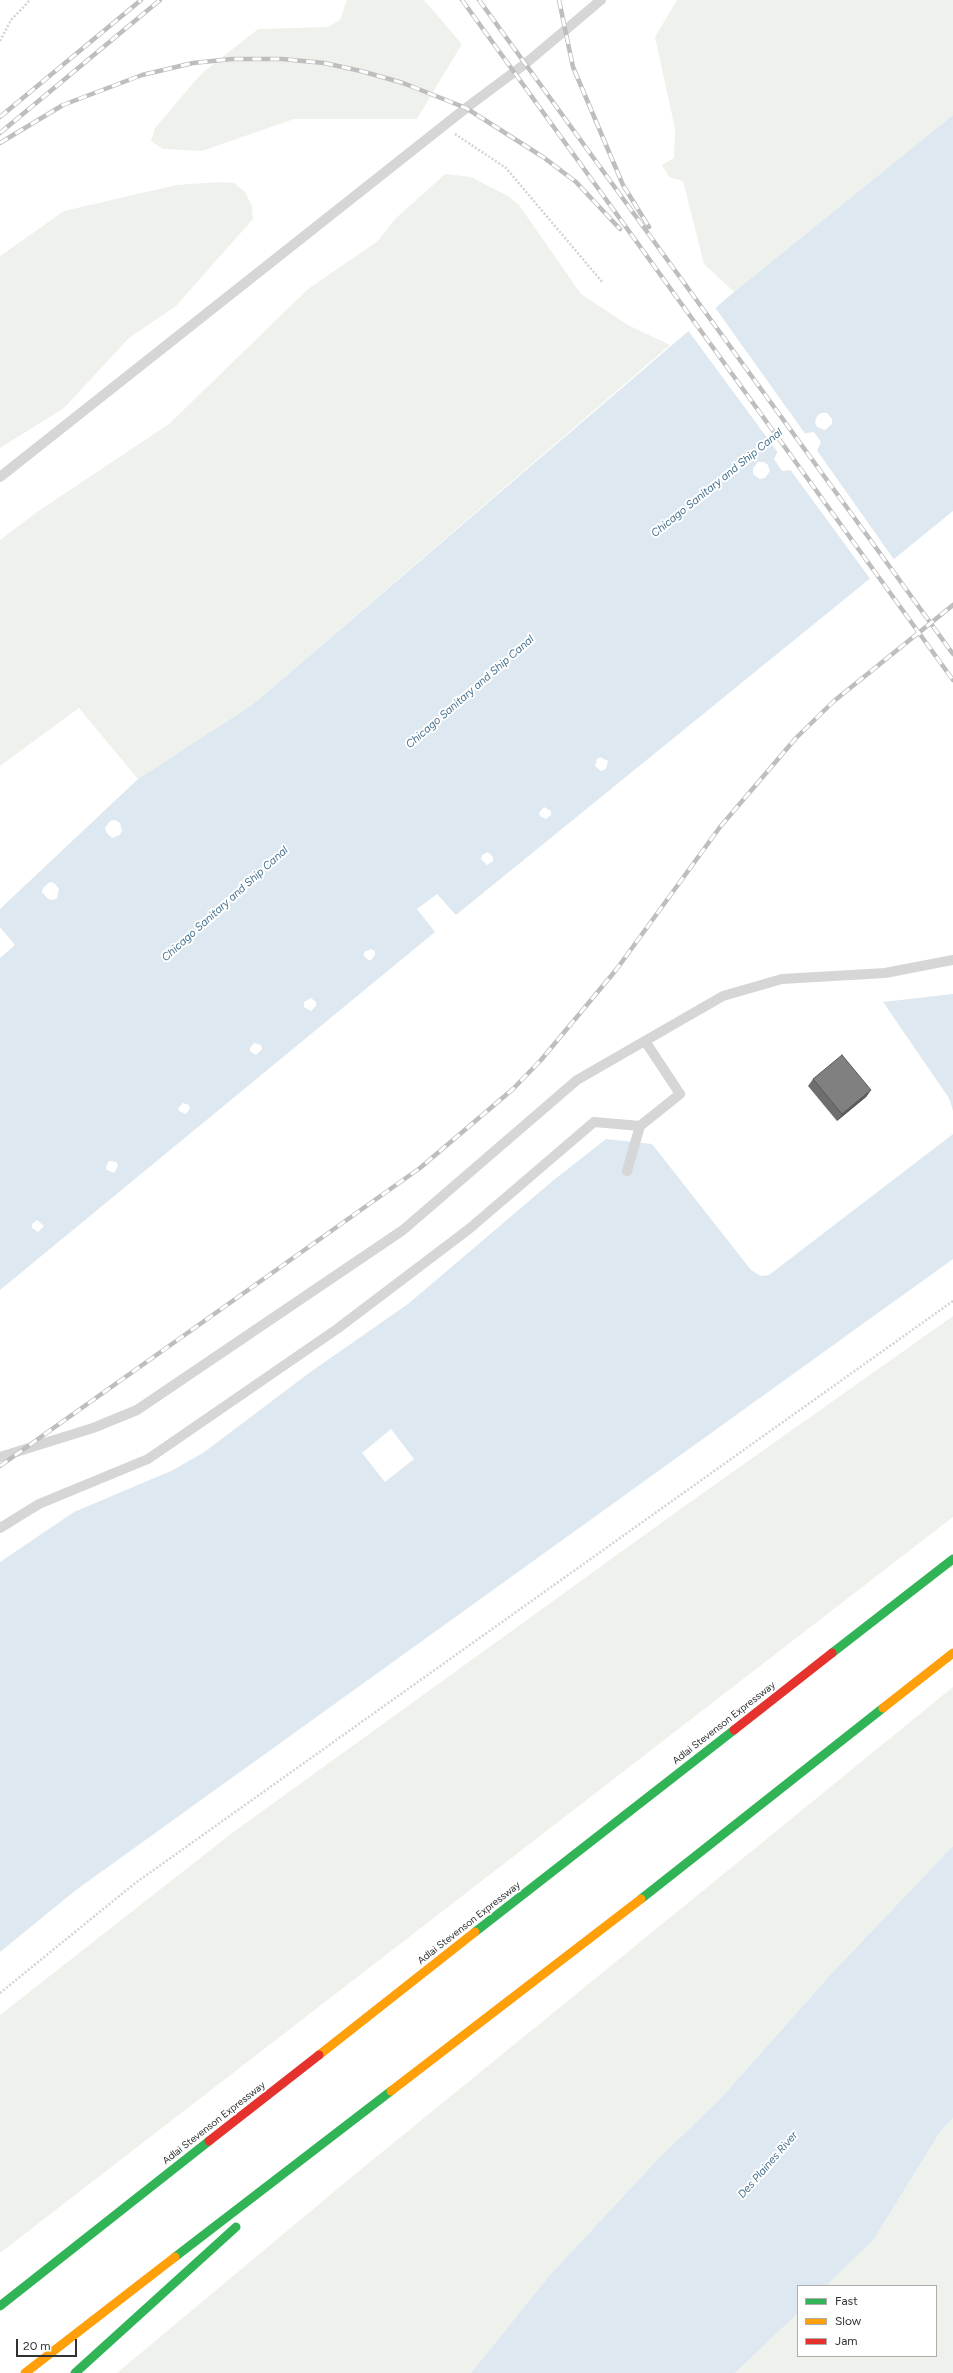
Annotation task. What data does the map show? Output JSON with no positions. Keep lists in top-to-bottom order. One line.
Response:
{"streets":{"highway":["Adlai Stevenson Expressway"]},"water":["Chicago Sanitary and Ship Canal","Des Plaines River"],"legend":["Fast","Slow","Jam"],"scale_bar":"20 m"}
